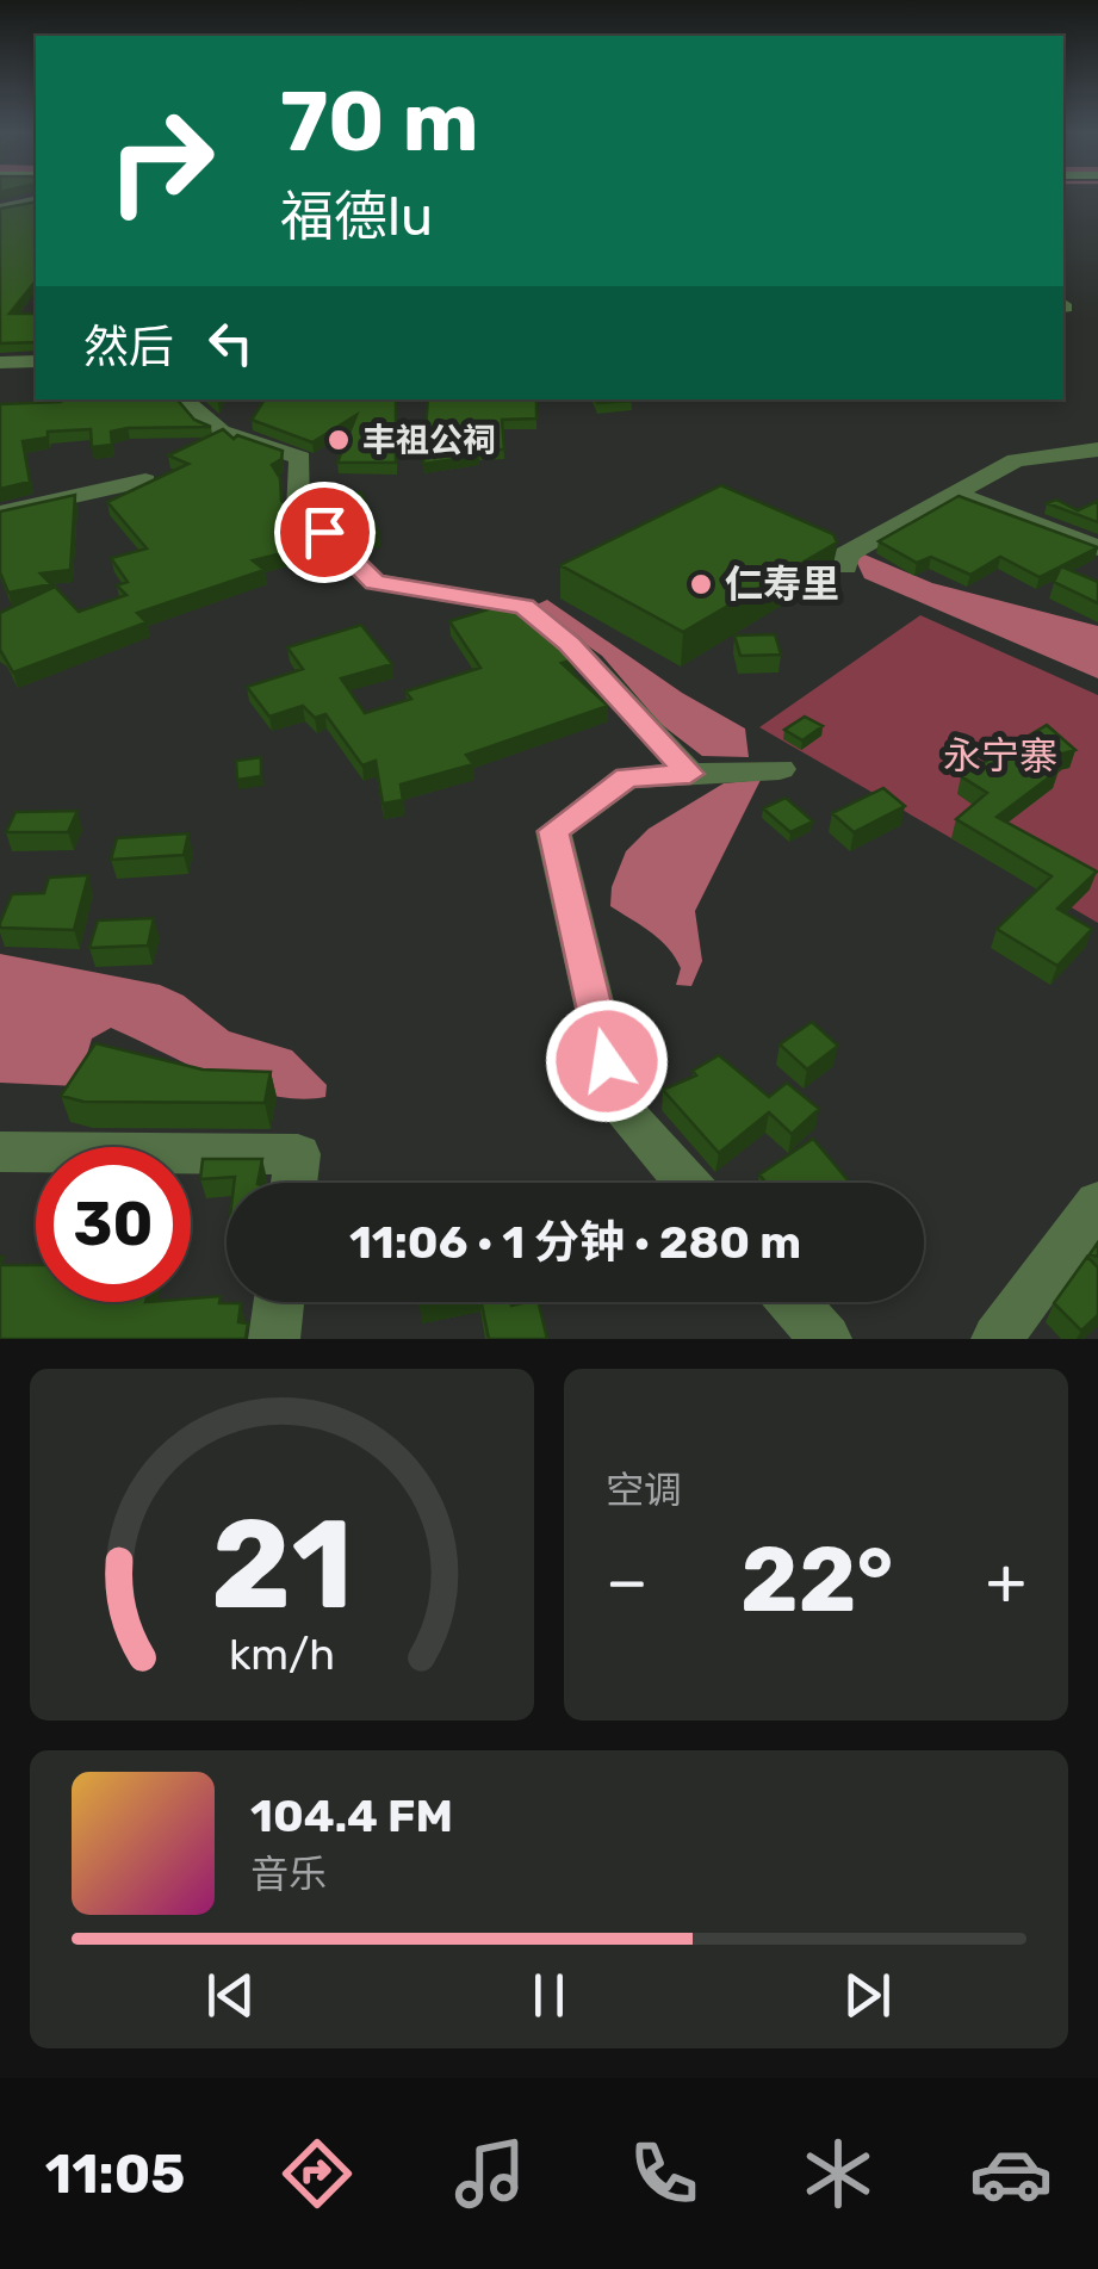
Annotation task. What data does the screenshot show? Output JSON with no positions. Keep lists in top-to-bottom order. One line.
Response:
{"parks":["永宁寨"],"places":["丰祖公祠","仁寿里"],"page":{"turn":["70 m","福德lu"],"then":"然后","limit":"30","trip":"11:06 · 1 分钟 · 280 m","tile":"空调","heat":["−","22°","+"],"song":["104.4 FM","音乐"],"tabs":"11:05","gauge":["21","km/h"]}}
